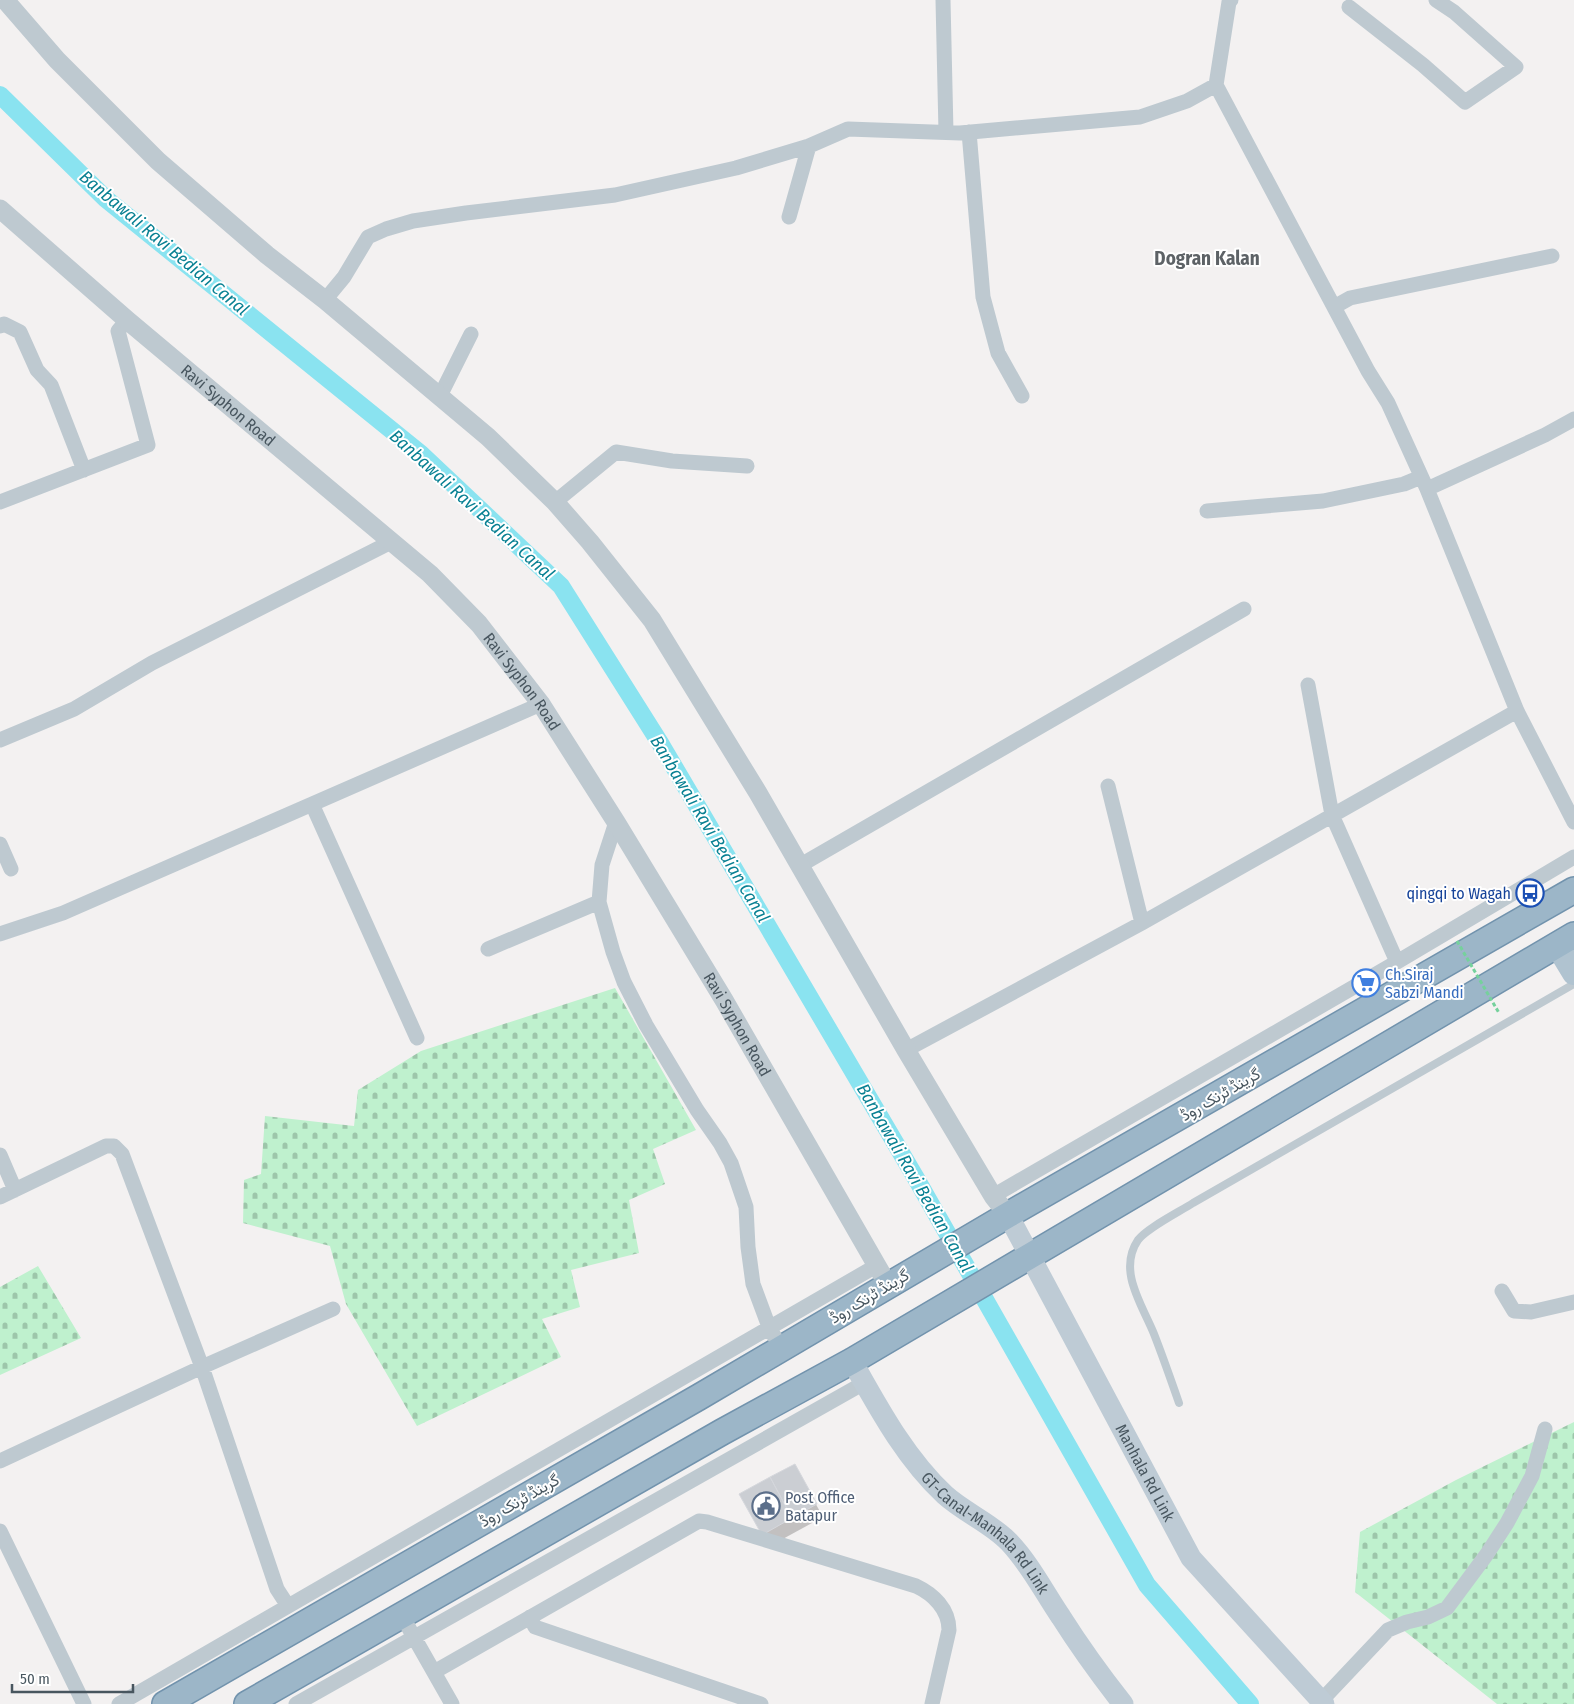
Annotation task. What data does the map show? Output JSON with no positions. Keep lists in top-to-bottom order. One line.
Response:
{"streets":{"highway":["گرینڈ ٹرنک روڈ"],"main road":["Manhala Rd Link","GT-Canal-Manhala Rd Link"],"street":["Ravi Syphon Road"]},"crossings":[["Ravi Syphon Road","گرینڈ ٹرنک روڈ"],["گرینڈ ٹرنک روڈ","Manhala Rd Link"]],"districts":["Dogran Kalan"],"water":["Banbawali Ravi Bedian Canal"],"places":{"bus stop":["qingqi to Wagah"],"supermarket":["Ch.Siraj Sabzi Mandi"],"public building":["Post Office Batapur"]},"scale_bar":"50 m"}
